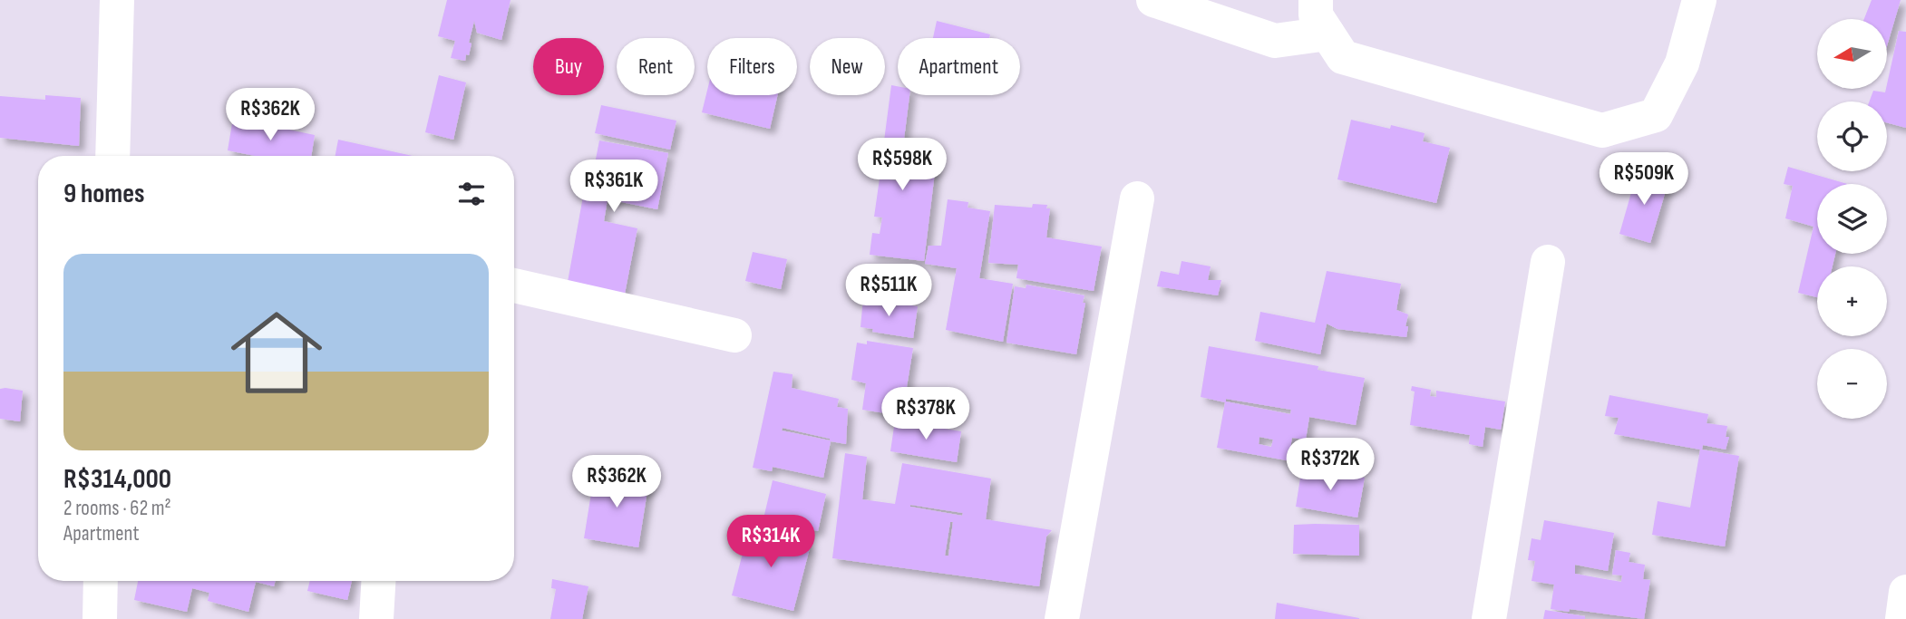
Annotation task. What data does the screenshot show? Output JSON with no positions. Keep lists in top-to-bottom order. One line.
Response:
{"north":"left","page":{"map_buttons":["+","−"],"chip":["Buy","Rent","Filters","New","Apartment"],"price":["R$362K","R$598K","R$509K","R$361K","R$511K","R$378K","R$372K","R$362K","R$314K"],"heading":"9 homes","list":[{"name":"R$314,000","note":"2 rooms · 62 m² · Apartment"}]}}
